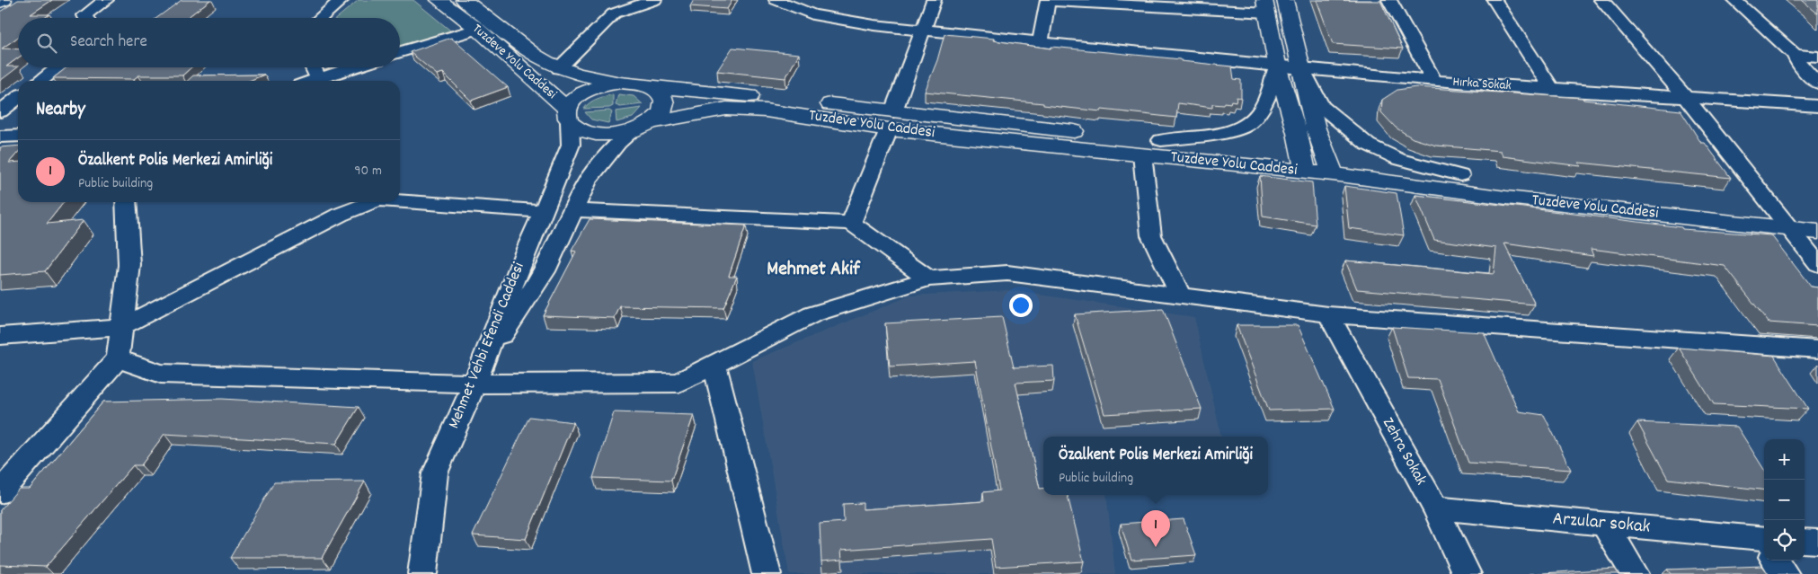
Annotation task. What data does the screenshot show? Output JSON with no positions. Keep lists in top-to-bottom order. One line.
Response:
{"streets":{"main road":["Tuzdeve Yolu Caddesi"],"street":["Hırka Sokak","Mehmet Vehbi Efendi Caddesi","Zehra Sokak","Arzular sokak"]},"crossings":[["Tuzdeve Yolu Caddesi","Mehmet Vehbi Efendi Caddesi"],["Zehra Sokak","Arzular sokak"]],"districts":["Mehmet Akif"],"page":{"search":"Search here","heading":"Nearby","list":[{"mark":"1","name":"Özalkent Polis Merkezi Amirliği","note":"Public building","value":"90 m"}],"popup":["Özalkent Polis Merkezi Amirliği","Public building"],"map_buttons":["+","−"],"pins":"1"}}
